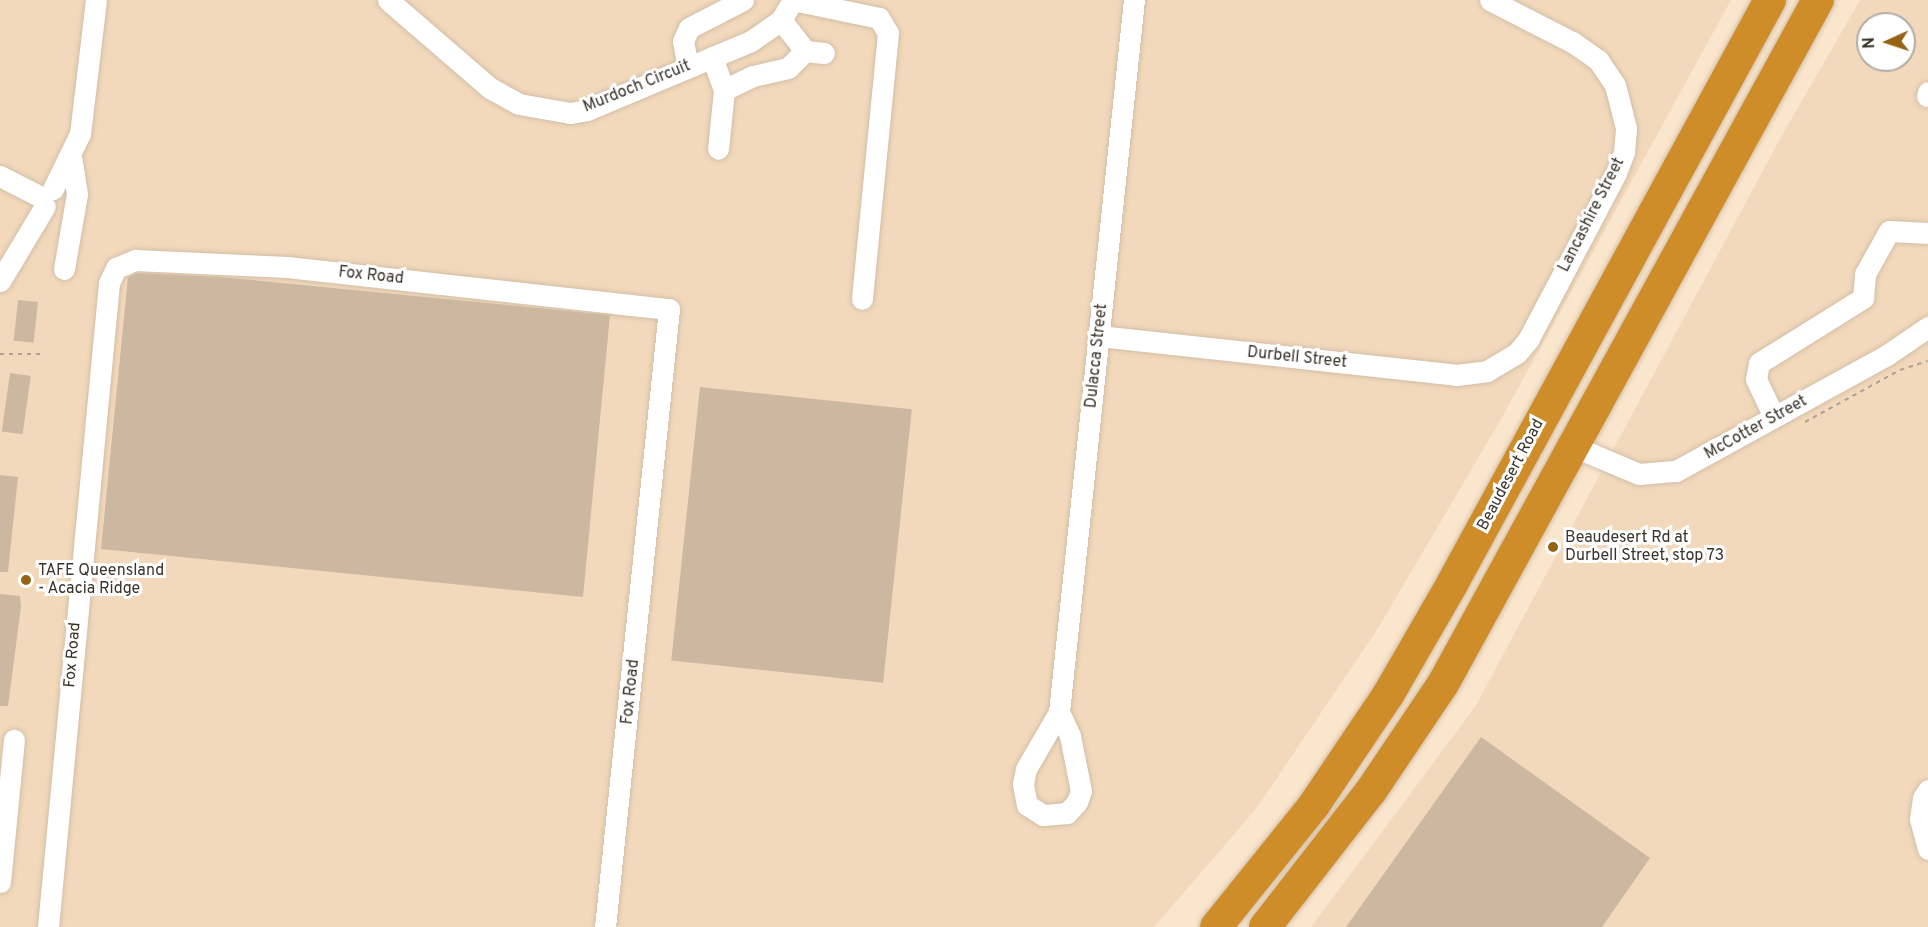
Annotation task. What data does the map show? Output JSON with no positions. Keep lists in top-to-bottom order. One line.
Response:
{"streets":{"highway":["Beaudesert Road"],"street":["Murdoch Circuit","Lancashire Street","Fox Road","Dulacca Street","Durbell Street","McCotter Street"]},"crossings":[["Lancashire Street","Durbell Street"],["Dulacca Street","Durbell Street"]],"places":["Beaudesert Rd at Durbell Street, stop 73","TAFE Queensland - Acacia Ridge"],"north":"left"}
